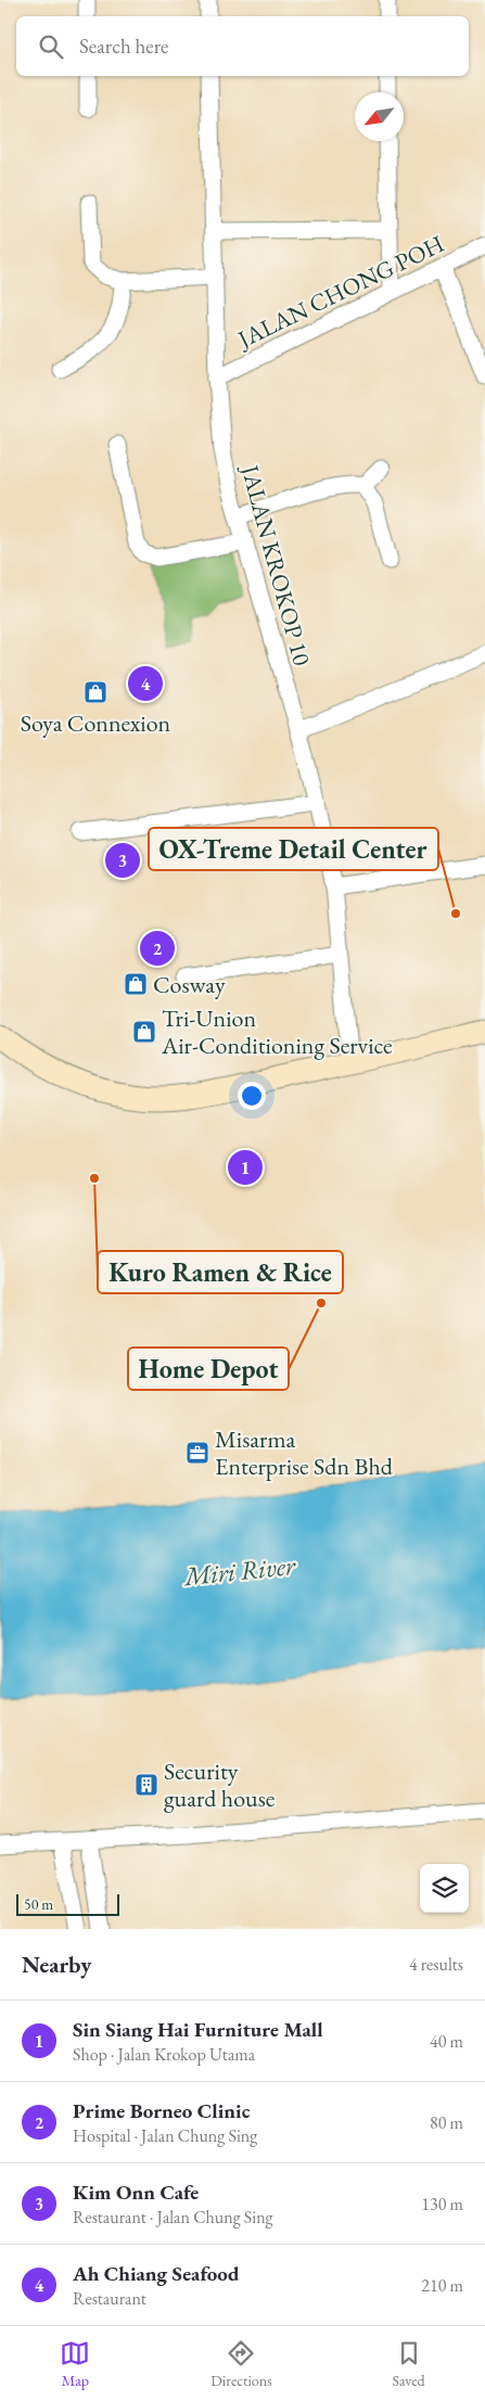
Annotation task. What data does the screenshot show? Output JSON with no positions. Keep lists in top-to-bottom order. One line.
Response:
{"streets":{"street":["JALAN CHONG POH","JALAN KROKOP 10"]},"crossings":[["JALAN CHONG POH","JALAN KROKOP 10"]],"water":["Miri River"],"places":{"shop":["Soya Connexion","Cosway","Tri-Union Air-Conditioning Service"],"other":["OX-Treme Detail Center","Kuro Ramen & Rice","Home Depot"],"office":["Misarma Enterprise Sdn Bhd"],"building":["Security guard house"]},"scale_bar":"50 m","north":"bottom left","page":{"search":"Search here","pins":["4","3","2","1"],"scale":"50 m","heading":["Nearby","4 results"],"list":[{"mark":"1","name":"Sin Siang Hai Furniture Mall","note":"Shop · Jalan Krokop Utama","value":"40 m"},{"mark":"2","name":"Prime Borneo Clinic","note":"Hospital · Jalan Chung Sing","value":"80 m"},{"mark":"3","name":"Kim Onn Cafe","note":"Restaurant · Jalan Chung Sing","value":"130 m"},{"mark":"4","name":"Ah Chiang Seafood","note":"Restaurant","value":"210 m"}],"nav":["Map","Directions","Saved"]}}
